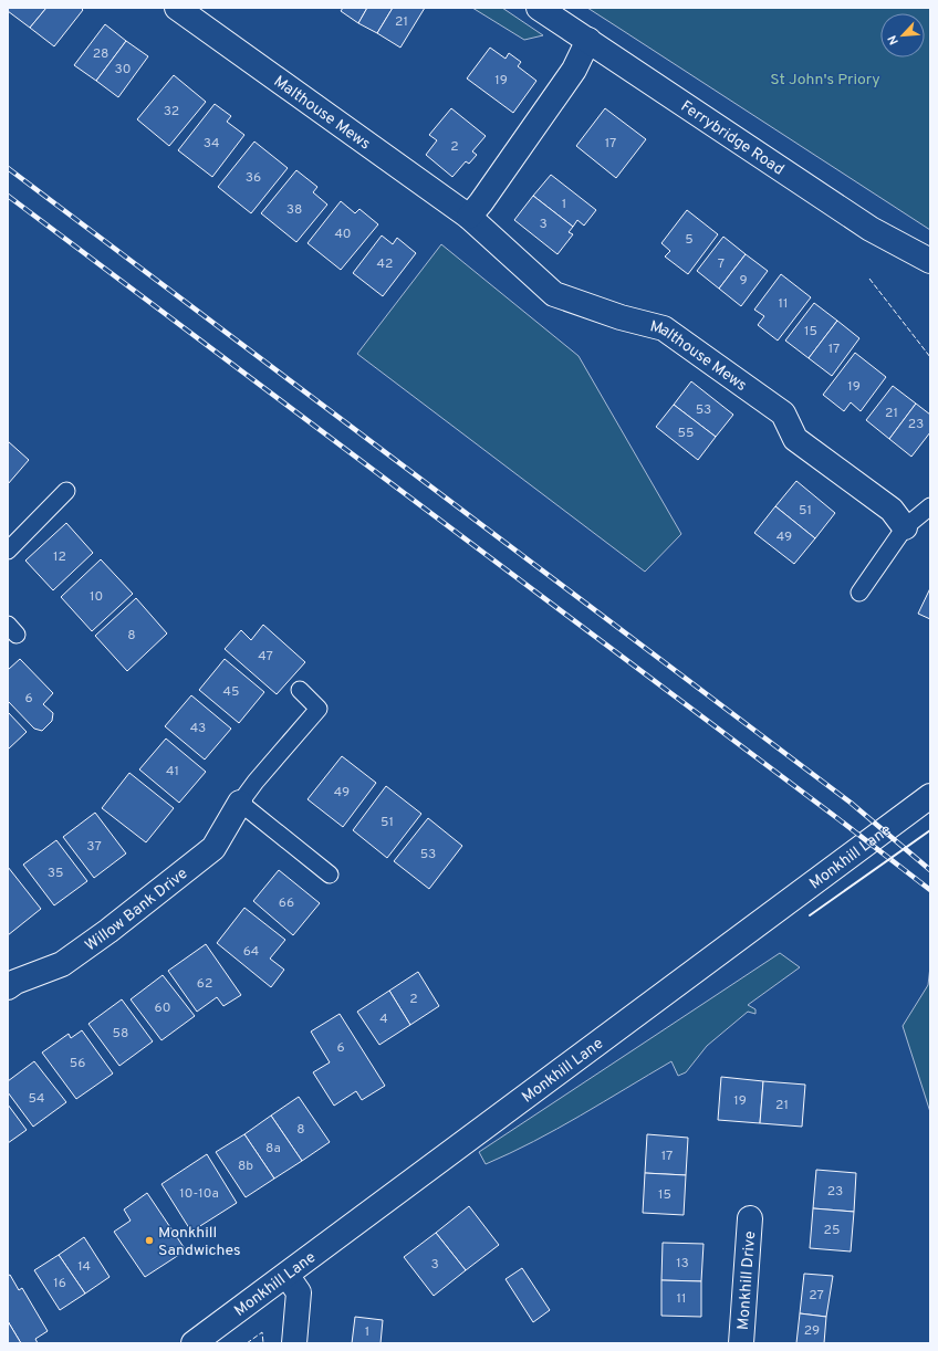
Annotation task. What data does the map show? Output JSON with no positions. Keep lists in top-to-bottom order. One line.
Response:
{"streets":{"street":["Malthouse Mews","Ferrybridge Road","Monkhill Lane","Willow Bank Drive","Monkhill Drive"]},"parks":["St John's Priory"],"places":["Monkhill Sandwiches"],"house_numbers":["21","28","30","19","32","34","17","2","36","1","38","3","40","5","42","7","9","11","15","17","19","53","21","23","55","51","49","12","10","8","47","45","6","43","41","49","51","37","53","35","66","64","62","2","60","4","58","6","56","54","19","21","8","8a","17","8b","23","10-10a","15","25","13","3","14","16","27","11","29","1"],"north":"bottom left"}
